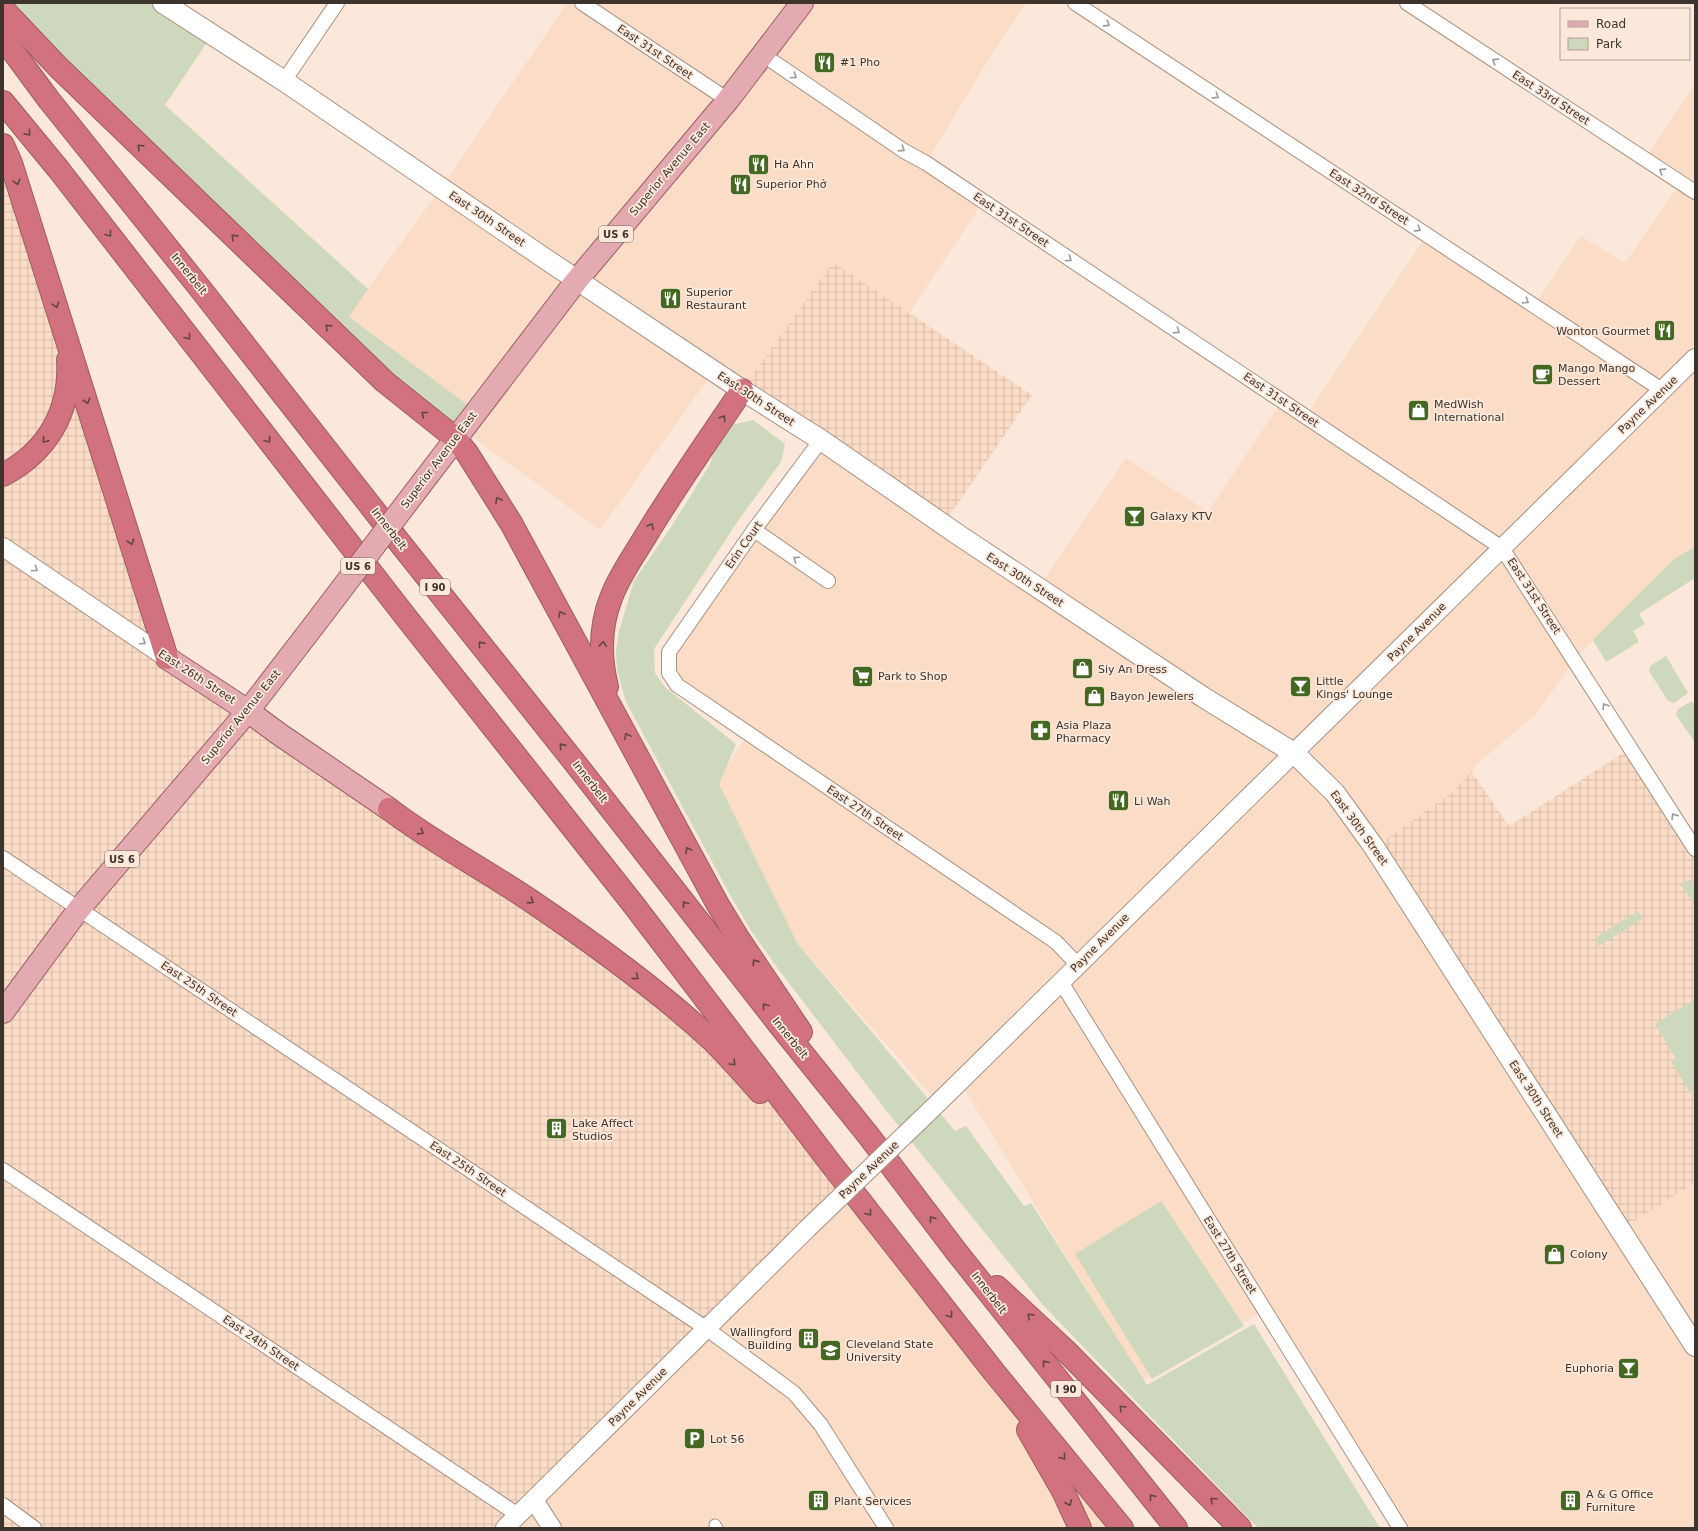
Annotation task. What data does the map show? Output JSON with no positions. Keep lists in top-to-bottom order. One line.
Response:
{"streets":{"highway":["Innerbelt","I 90"],"main road":["Superior Avenue East","East 30th Street","US 6","East 26th Street"],"street":["East 31st Street","East 33rd Street","East 32nd Street","Payne Avenue","Erin Court","East 27th Street","East 25th Street","East 24th Street"]},"crossings":[["East 31st Street","Superior Avenue East"],["East 31st Street","Payne Avenue"],["Superior Avenue East","East 30th Street"],["Superior Avenue East","East 26th Street"],["Superior Avenue East","East 25th Street"],["East 32nd Street","Payne Avenue"],["East 30th Street","Payne Avenue"],["East 30th Street","Erin Court"],["Payne Avenue","East 27th Street"],["Payne Avenue","East 25th Street"],["Payne Avenue","East 24th Street"],["Erin Court","East 27th Street"]],"one_way":["East 33rd Street","East 32nd Street","East 26th Street"],"places":{"restaurant":["#1 Pho","Ha Ahn","Superior Phở","Superior Restaurant","Wonton Gourmet","Li Wah"],"cafe":["Mango Mango Dessert"],"shop":["MedWish International","Siy An Dress","Bayon Jewelers","Colony"],"bar":["Galaxy KTV","Little Kings' Lounge","Euphoria"],"supermarket":["Park to Shop"],"pharmacy":["Asia Plaza Pharmacy"],"building":["Lake Affect Studios","Wallingford Building","A & G Office Furniture","Plant Services"],"school or university":["Cleveland State University"],"parking":["Lot 56"]},"legend":["Road","Park"]}
